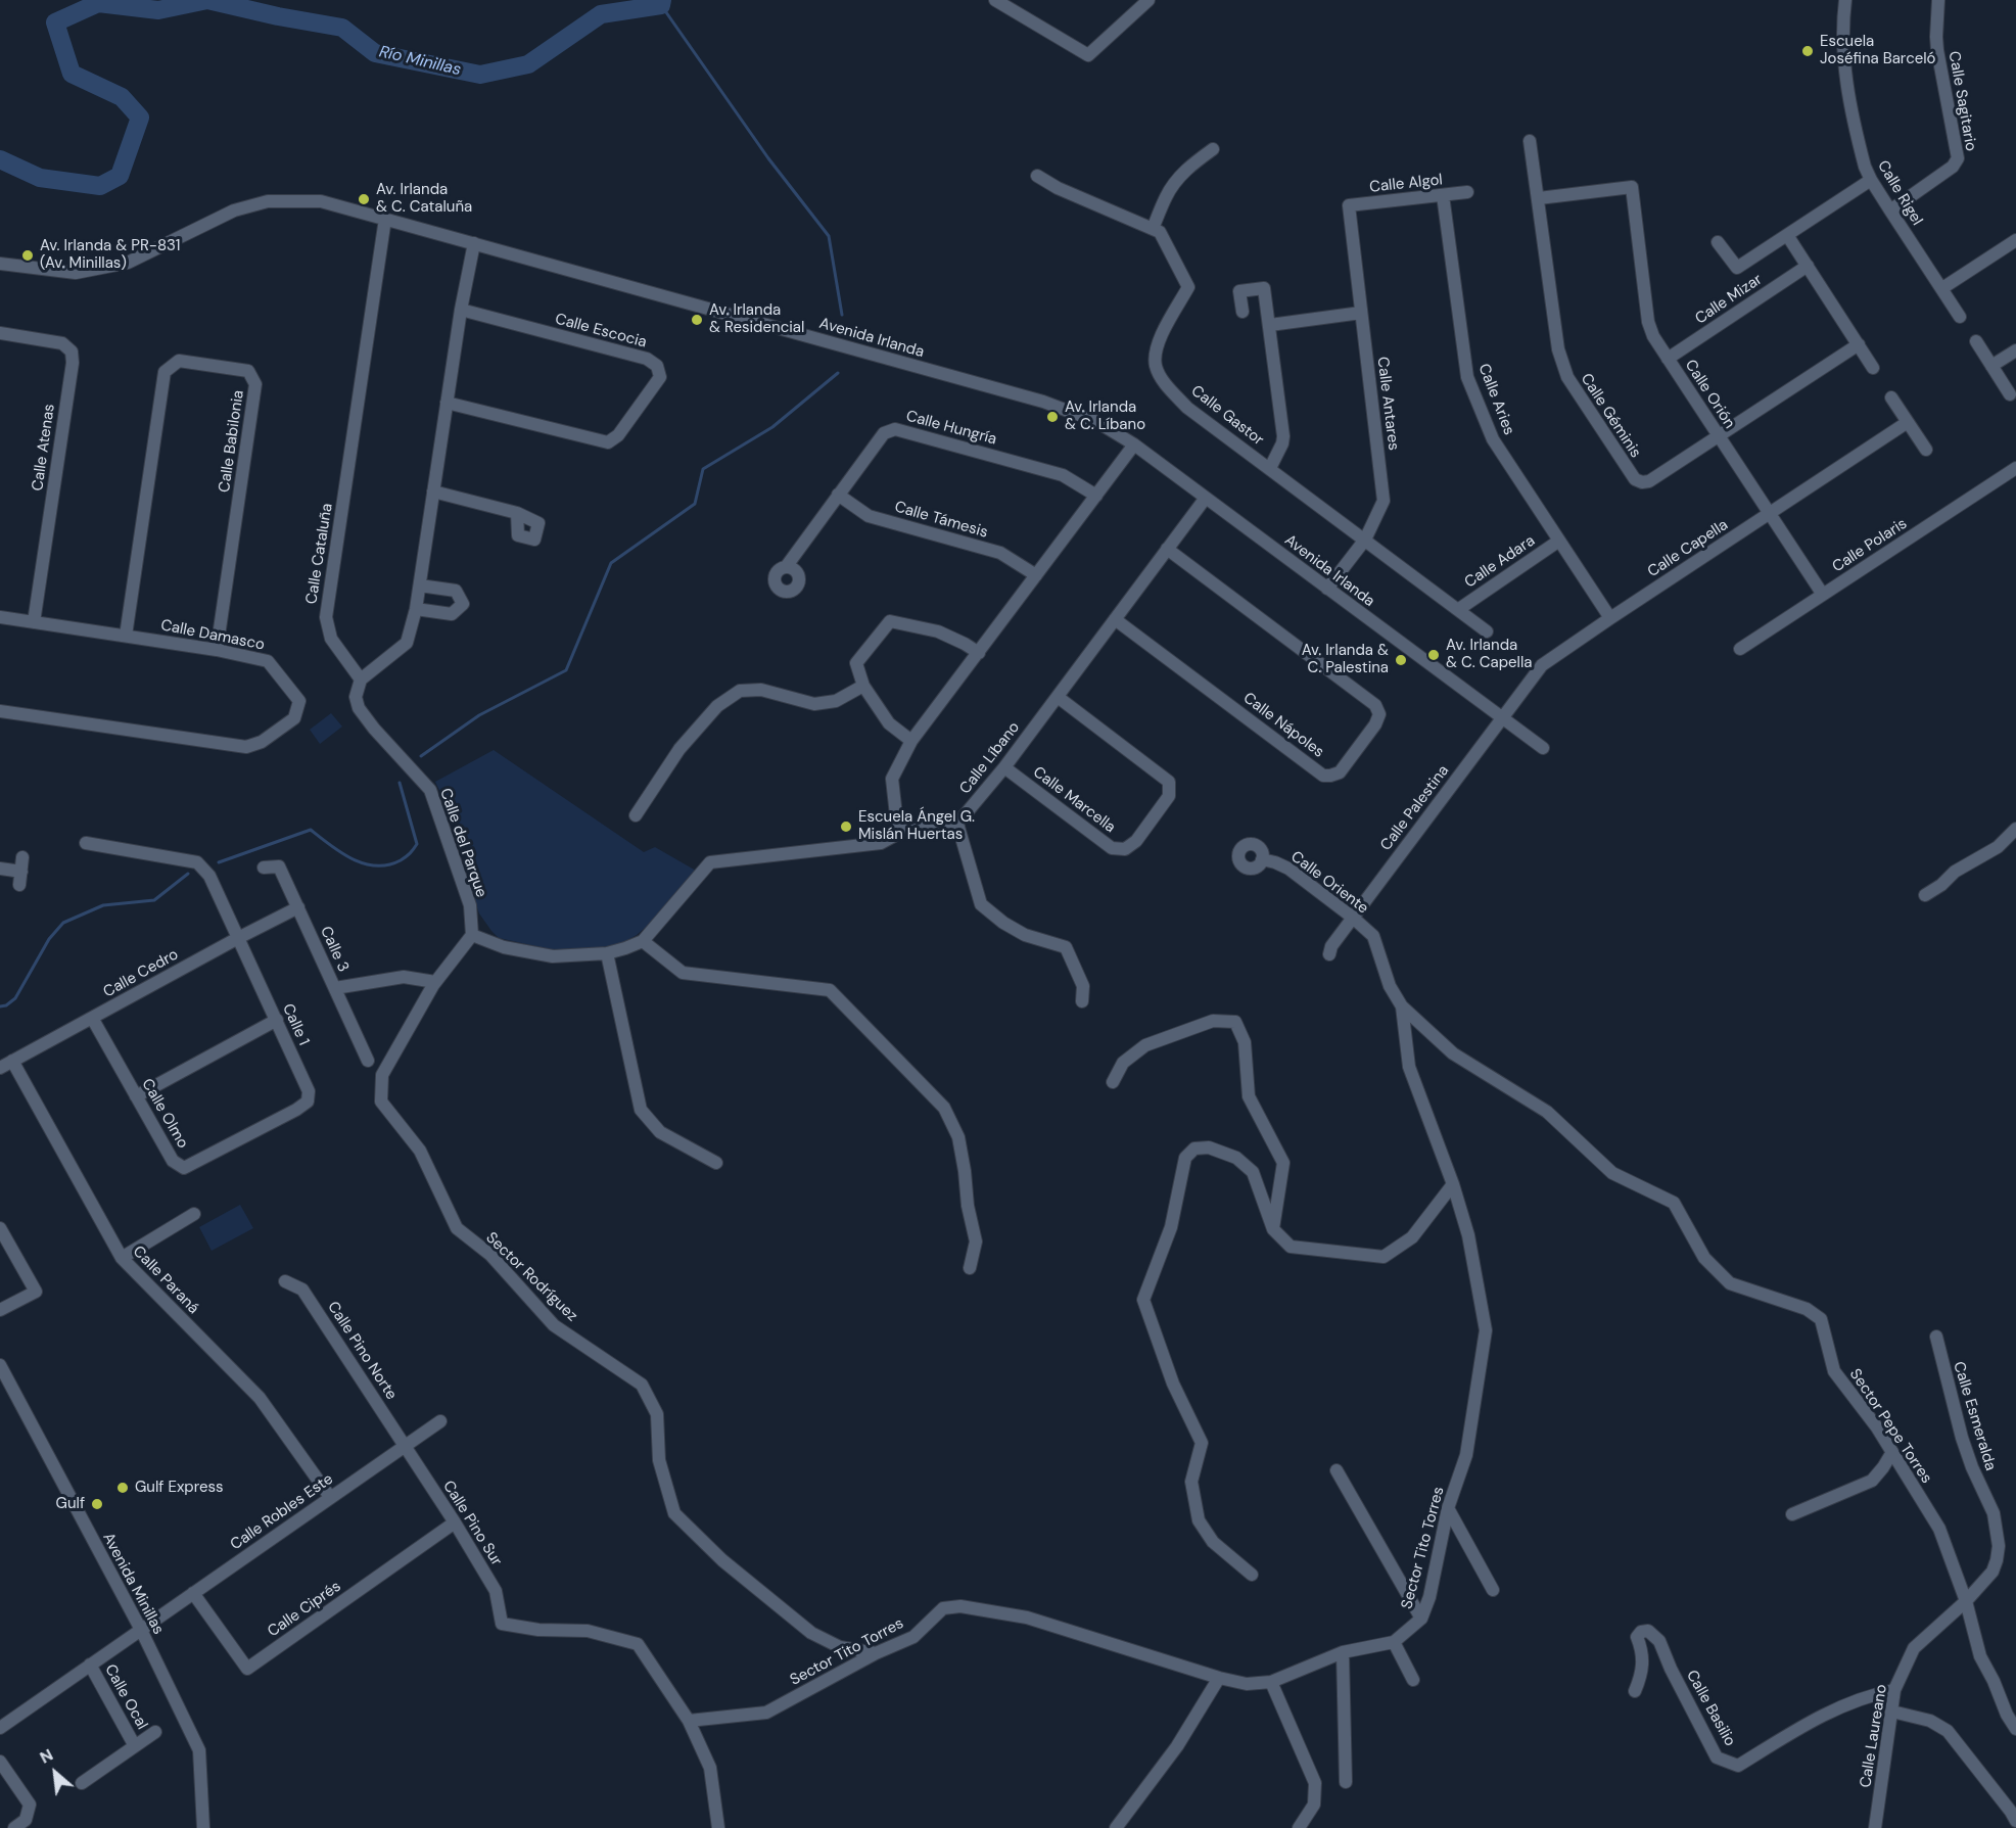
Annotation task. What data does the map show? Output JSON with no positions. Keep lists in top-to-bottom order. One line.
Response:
{"streets":{"street":["Calle Sagitario","Calle Algol","Calle Rigel","Calle Mizar","Calle Escocia","Avenida Irlanda","Calle Orión","Calle Aries","Calle Antares","Calle Gastor","Calle Géminis","Calle Hungría","Calle Babilonia","Calle Atenas","Calle Támesis","Calle Polaris","Calle Capella","Calle Cataluña","Calle Adara","Calle Damasco","Calle Nápoles","Calle Líbano","Calle Marcella","Calle Palestina","Calle del Parque","Calle Oriente","Calle 3","Calle Cedro","Calle 1","Calle Olmo","Sector Rodríguez","Calle Paraná","Calle Pino Norte","Calle Esmeralda","Sector Pepe Torres","Calle Robles Este","Calle Pino Sur","Sector Tito Torres","Avenida Minillas","Calle Ciprés","Calle Ocal","Calle Basilio","Calle Laureano"]},"crossings":[["Calle Sagitario","Calle Rigel"],["Calle Algol","Calle Aries"],["Calle Algol","Calle Antares"],["Calle Mizar","Calle Orión"],["Avenida Irlanda","Calle Antares"],["Avenida Irlanda","Calle Capella"],["Avenida Irlanda","Calle Cataluña"],["Avenida Irlanda","Calle Líbano"],["Avenida Irlanda","Calle Palestina"],["Calle Orión","Calle Géminis"],["Calle Orión","Calle Polaris"],["Calle Orión","Calle Capella"],["Calle Aries","Calle Capella"],["Calle Aries","Calle Adara"],["Calle Antares","Calle Gastor"],["Calle Gastor","Calle Adara"],["Calle Hungría","Calle Támesis"],["Calle Babilonia","Calle Damasco"],["Calle Atenas","Calle Damasco"],["Calle Capella","Calle Palestina"],["Calle Cataluña","Calle del Parque"],["Calle Nápoles","Calle Líbano"],["Calle Líbano","Calle Marcella"],["Calle Palestina","Calle Oriente"],["Calle del Parque","Sector Rodríguez"],["Calle Oriente","Sector Pepe Torres"],["Calle Oriente","Sector Tito Torres"],["Calle 3","Calle Cedro"],["Calle Cedro","Calle 1"],["Calle Cedro","Calle Olmo"],["Calle Cedro","Calle Paraná"],["Calle 1","Calle Olmo"],["Sector Rodríguez","Sector Tito Torres"],["Calle Paraná","Calle Robles Este"],["Calle Pino Norte","Calle Robles Este"],["Calle Pino Norte","Calle Pino Sur"],["Calle Esmeralda","Sector Pepe Torres"],["Calle Esmeralda","Calle Laureano"],["Sector Pepe Torres","Sector Tito Torres"],["Sector Pepe Torres","Calle Laureano"],["Calle Robles Este","Calle Pino Sur"],["Calle Robles Este","Avenida Minillas"],["Calle Robles Este","Calle Ciprés"],["Calle Robles Este","Calle Ocal"],["Calle Pino Sur","Sector Tito Torres"],["Calle Pino Sur","Calle Ciprés"],["Calle Basilio","Calle Laureano"]],"water":["Río Minillas"],"places":["Escuela Joséfina Barceló","Av. Irlanda & C. Cataluña","Av. Irlanda & PR-831 (Av. Minillas)","Av. Irlanda & Residencial","Av. Irlanda & C. Líbano","Av. Irlanda & C. Capella","Av. Irlanda & C. Palestina","Escuela Ángel G. Mislán Huertas","Gulf Express","Gulf"],"north":"top left"}
